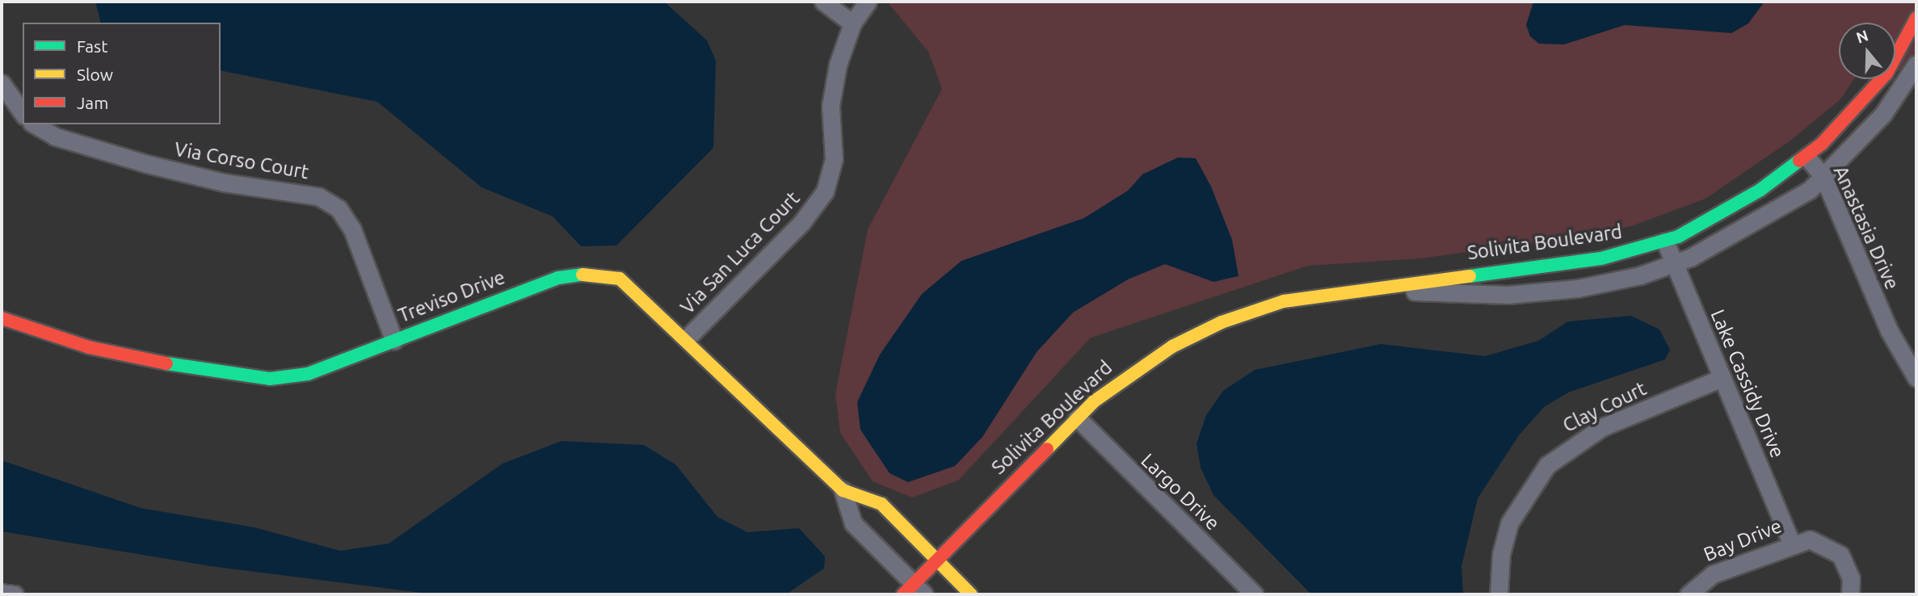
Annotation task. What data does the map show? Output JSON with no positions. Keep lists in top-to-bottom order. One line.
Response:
{"streets":{"street":["Via Corso Court","Anastasia Drive","Solivita Boulevard","Via San Luca Court","Treviso Drive","Lake Cassidy Drive","Clay Court","Largo Drive","Bay Drive"]},"crossings":[["Via Corso Court","Treviso Drive"],["Anastasia Drive","Solivita Boulevard"],["Solivita Boulevard","Treviso Drive"],["Solivita Boulevard","Lake Cassidy Drive"],["Solivita Boulevard","Largo Drive"],["Via San Luca Court","Treviso Drive"],["Lake Cassidy Drive","Clay Court"],["Lake Cassidy Drive","Bay Drive"]],"legend":["Fast","Slow","Jam"],"north":"top"}
